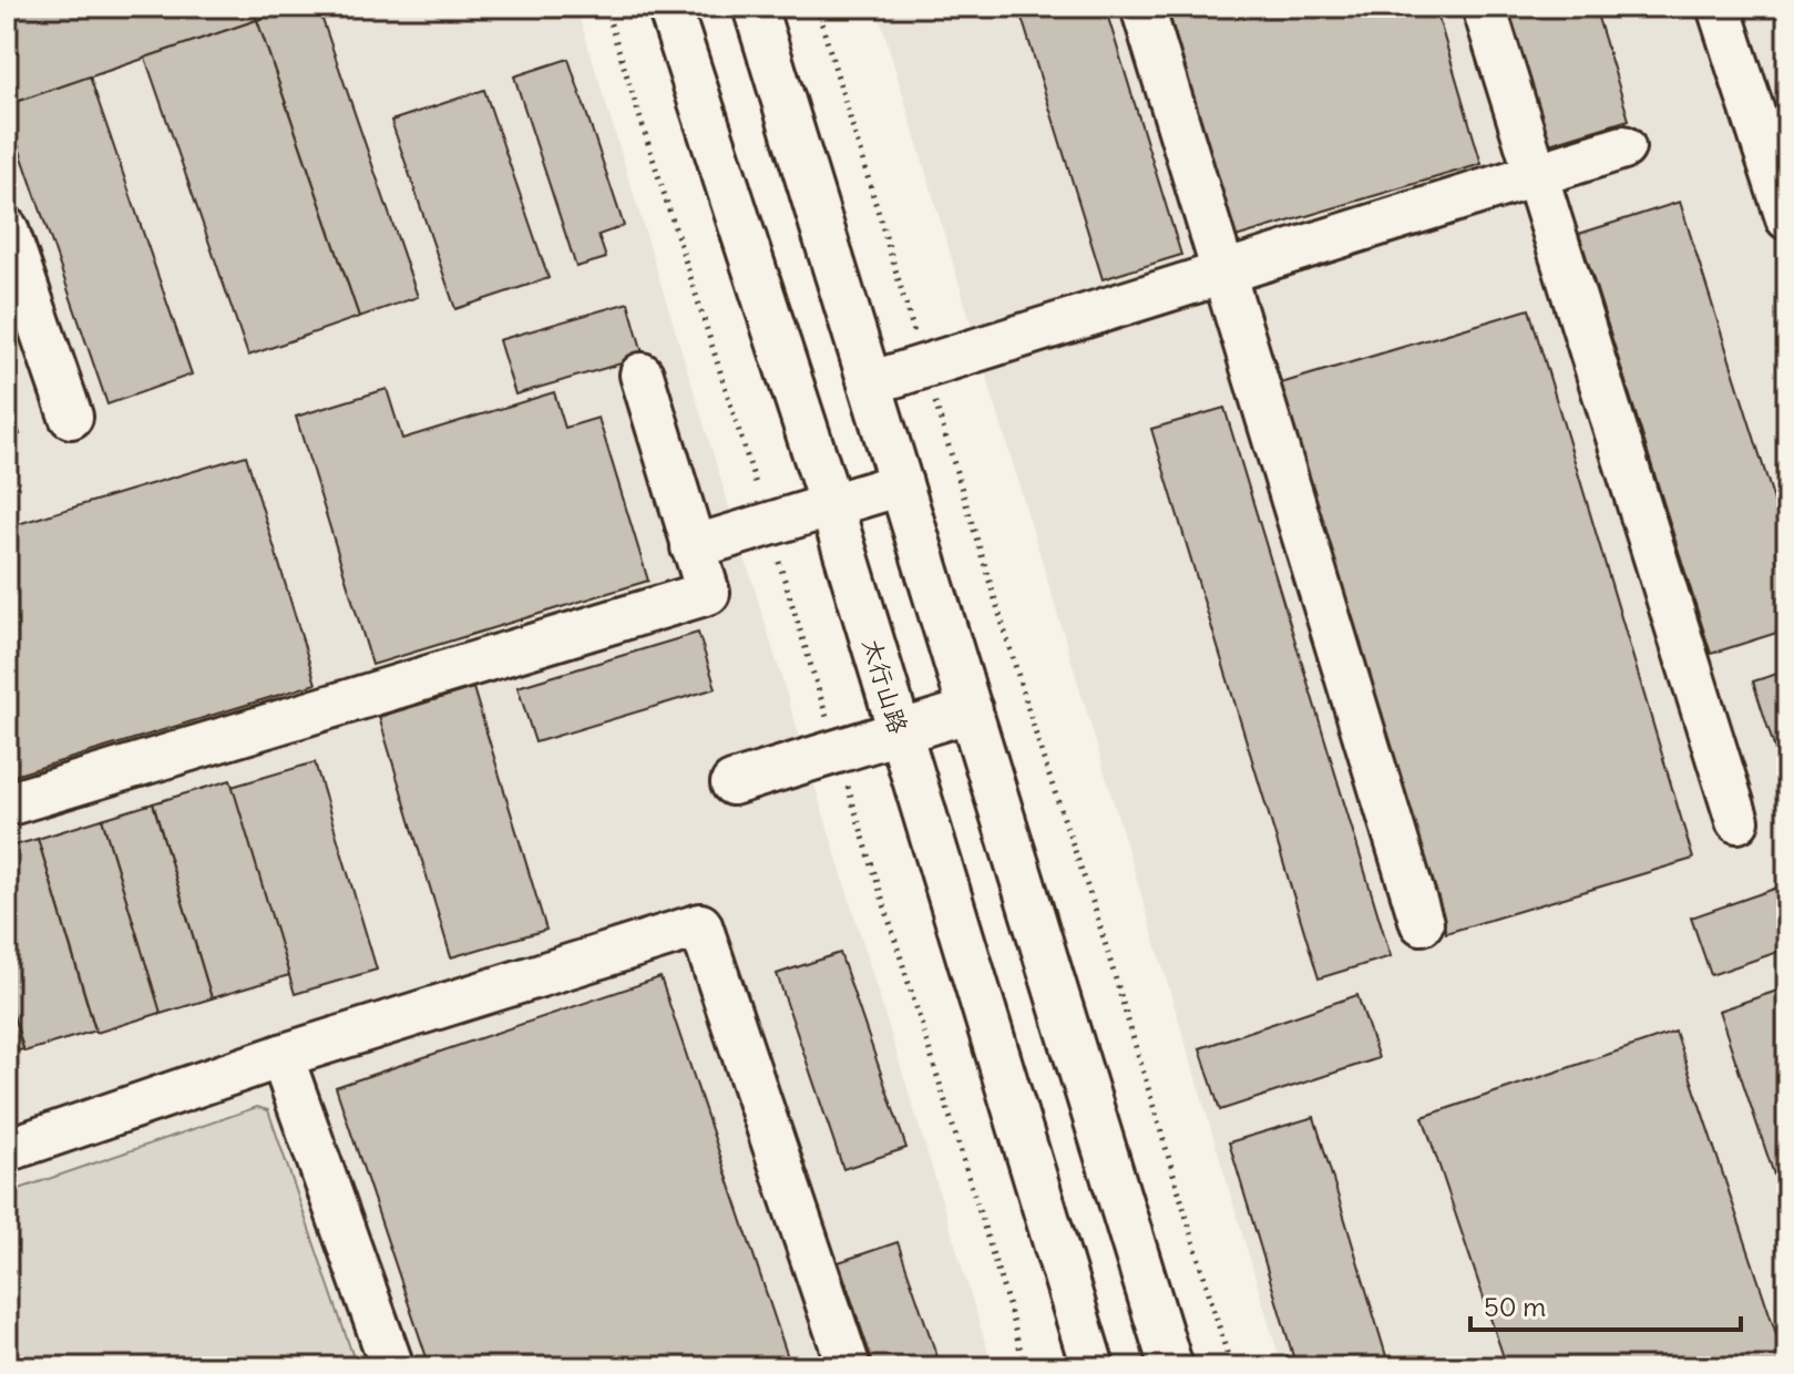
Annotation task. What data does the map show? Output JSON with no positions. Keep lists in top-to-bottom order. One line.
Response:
{"streets":{"street":["太行山路"]},"scale_bar":"50 m"}
